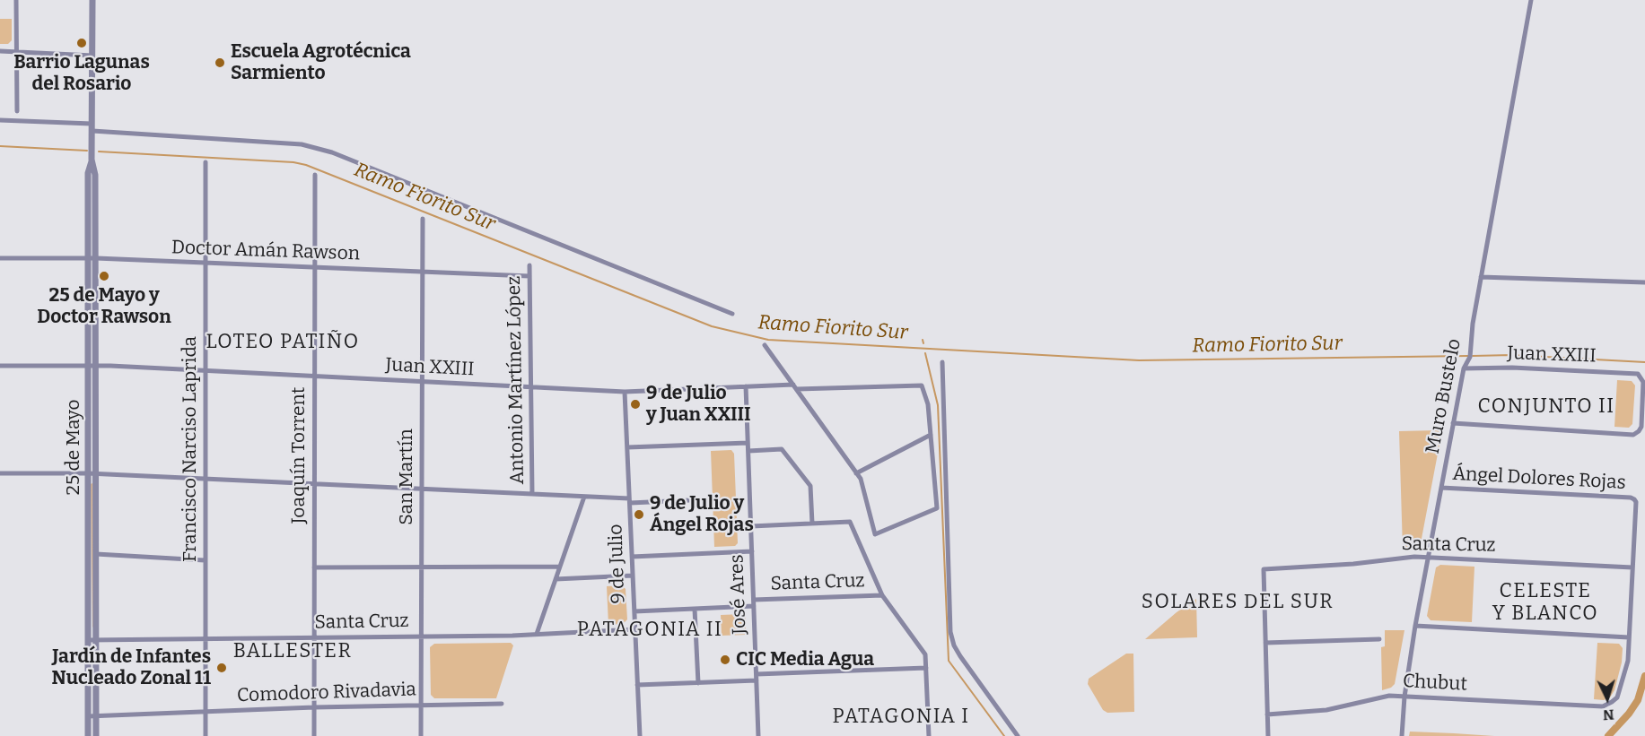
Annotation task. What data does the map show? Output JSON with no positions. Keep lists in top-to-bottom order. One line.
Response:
{"streets":{"street":["Doctor Amán Rawson","Juan XXIII","Antonio Martínez López","Muro Bustelo","25 de Mayo","Francisco Narciso Laprida","Joaquín Torrent","San Martín","Ángel Dolores Rojas","Santa Cruz","9 de Julio","José Ares","Chubut","Comodoro Rivadavia"]},"crossings":[["Doctor Amán Rawson","Antonio Martínez López"],["Doctor Amán Rawson","25 de Mayo"],["Doctor Amán Rawson","Francisco Narciso Laprida"],["Doctor Amán Rawson","Joaquín Torrent"],["Doctor Amán Rawson","San Martín"],["Juan XXIII","Antonio Martínez López"],["Juan XXIII","Muro Bustelo"],["Juan XXIII","25 de Mayo"],["Juan XXIII","Francisco Narciso Laprida"],["Juan XXIII","Joaquín Torrent"],["Juan XXIII","San Martín"],["Juan XXIII","9 de Julio"],["Juan XXIII","José Ares"],["Muro Bustelo","Ángel Dolores Rojas"],["Muro Bustelo","Santa Cruz"],["Muro Bustelo","Chubut"],["25 de Mayo","Santa Cruz"],["25 de Mayo","Comodoro Rivadavia"],["Francisco Narciso Laprida","Santa Cruz"],["Francisco Narciso Laprida","Comodoro Rivadavia"],["Joaquín Torrent","Santa Cruz"],["Joaquín Torrent","Comodoro Rivadavia"],["San Martín","Santa Cruz"],["San Martín","Comodoro Rivadavia"],["Ángel Dolores Rojas","Santa Cruz"],["Santa Cruz","9 de Julio"],["Santa Cruz","José Ares"]],"districts":["LOTEO PATIÑO","CONJUNTO II","CELESTE Y BLANCO","SOLARES DEL SUR","PATAGONIA II","BALLESTER","PATAGONIA I"],"water":["Ramo Fiorito Sur"],"places":["Barrio Lagunas del Rosario","Escuela Agrotécnica Sarmiento","25 de Mayo y Doctor Rawson","9 de Julio y Juan XXIII","9 de Julio y Ángel Rojas","CIC Media Agua","Jardín de Infantes Nucleado Zonal 11"],"north":"bottom"}
